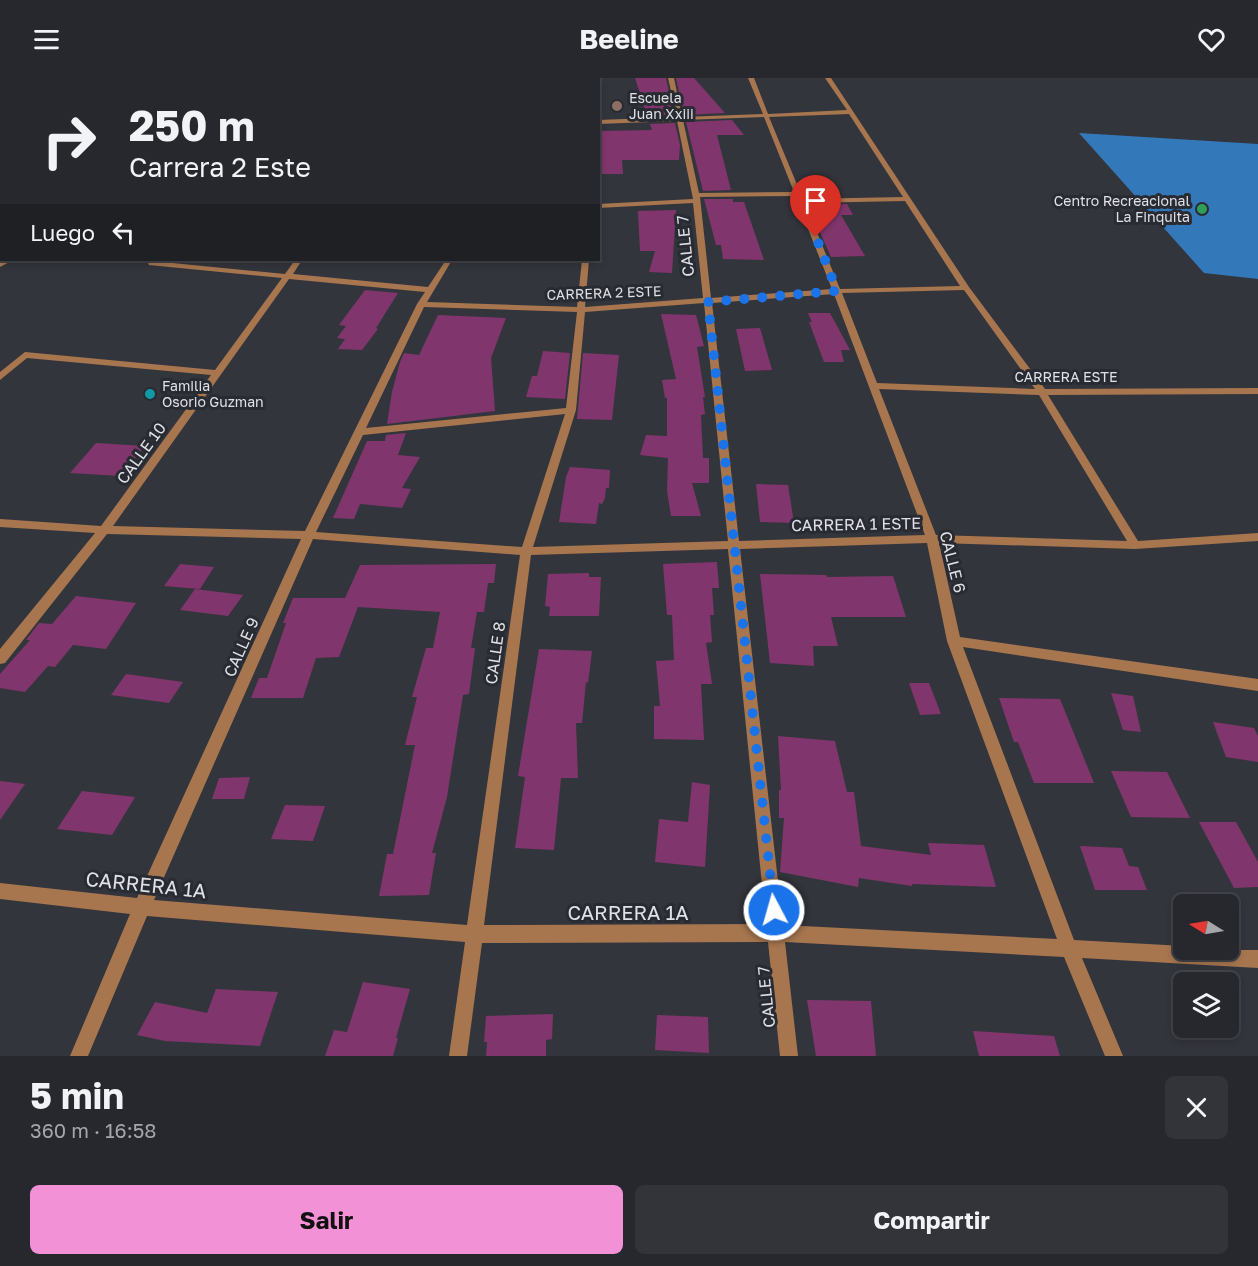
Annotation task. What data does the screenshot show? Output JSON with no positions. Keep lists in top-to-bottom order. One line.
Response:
{"streets":{"street":["CALLE 7","CARRERA 2 ESTE","CARRERA ESTE","CALLE 10","CARRERA 1 ESTE","CALLE 6","CALLE 9","CALLE 8","CARRERA 1A"]},"crossings":[["CALLE 7","CARRERA 2 ESTE"],["CALLE 7","CARRERA 1 ESTE"],["CALLE 7","CARRERA 1A"],["CARRERA 2 ESTE","CALLE 6"],["CARRERA 2 ESTE","CALLE 9"],["CARRERA 2 ESTE","CALLE 8"],["CARRERA ESTE","CALLE 6"],["CALLE 10","CARRERA 1 ESTE"],["CARRERA 1 ESTE","CALLE 6"],["CARRERA 1 ESTE","CALLE 9"],["CARRERA 1 ESTE","CALLE 8"],["CALLE 6","CARRERA 1A"],["CALLE 9","CARRERA 1A"],["CALLE 8","CARRERA 1A"]],"places":["Escuela Juan Xxiii","Centro Recreacional La Finquita","Familia Osorio Guzman"],"north":"left","page":{"header":"Beeline","turn":["250 m","Carrera 2 Este"],"then":"Luego","heading":["5 min","360 m · 16:58"],"buttons":["Salir","Compartir"]}}
